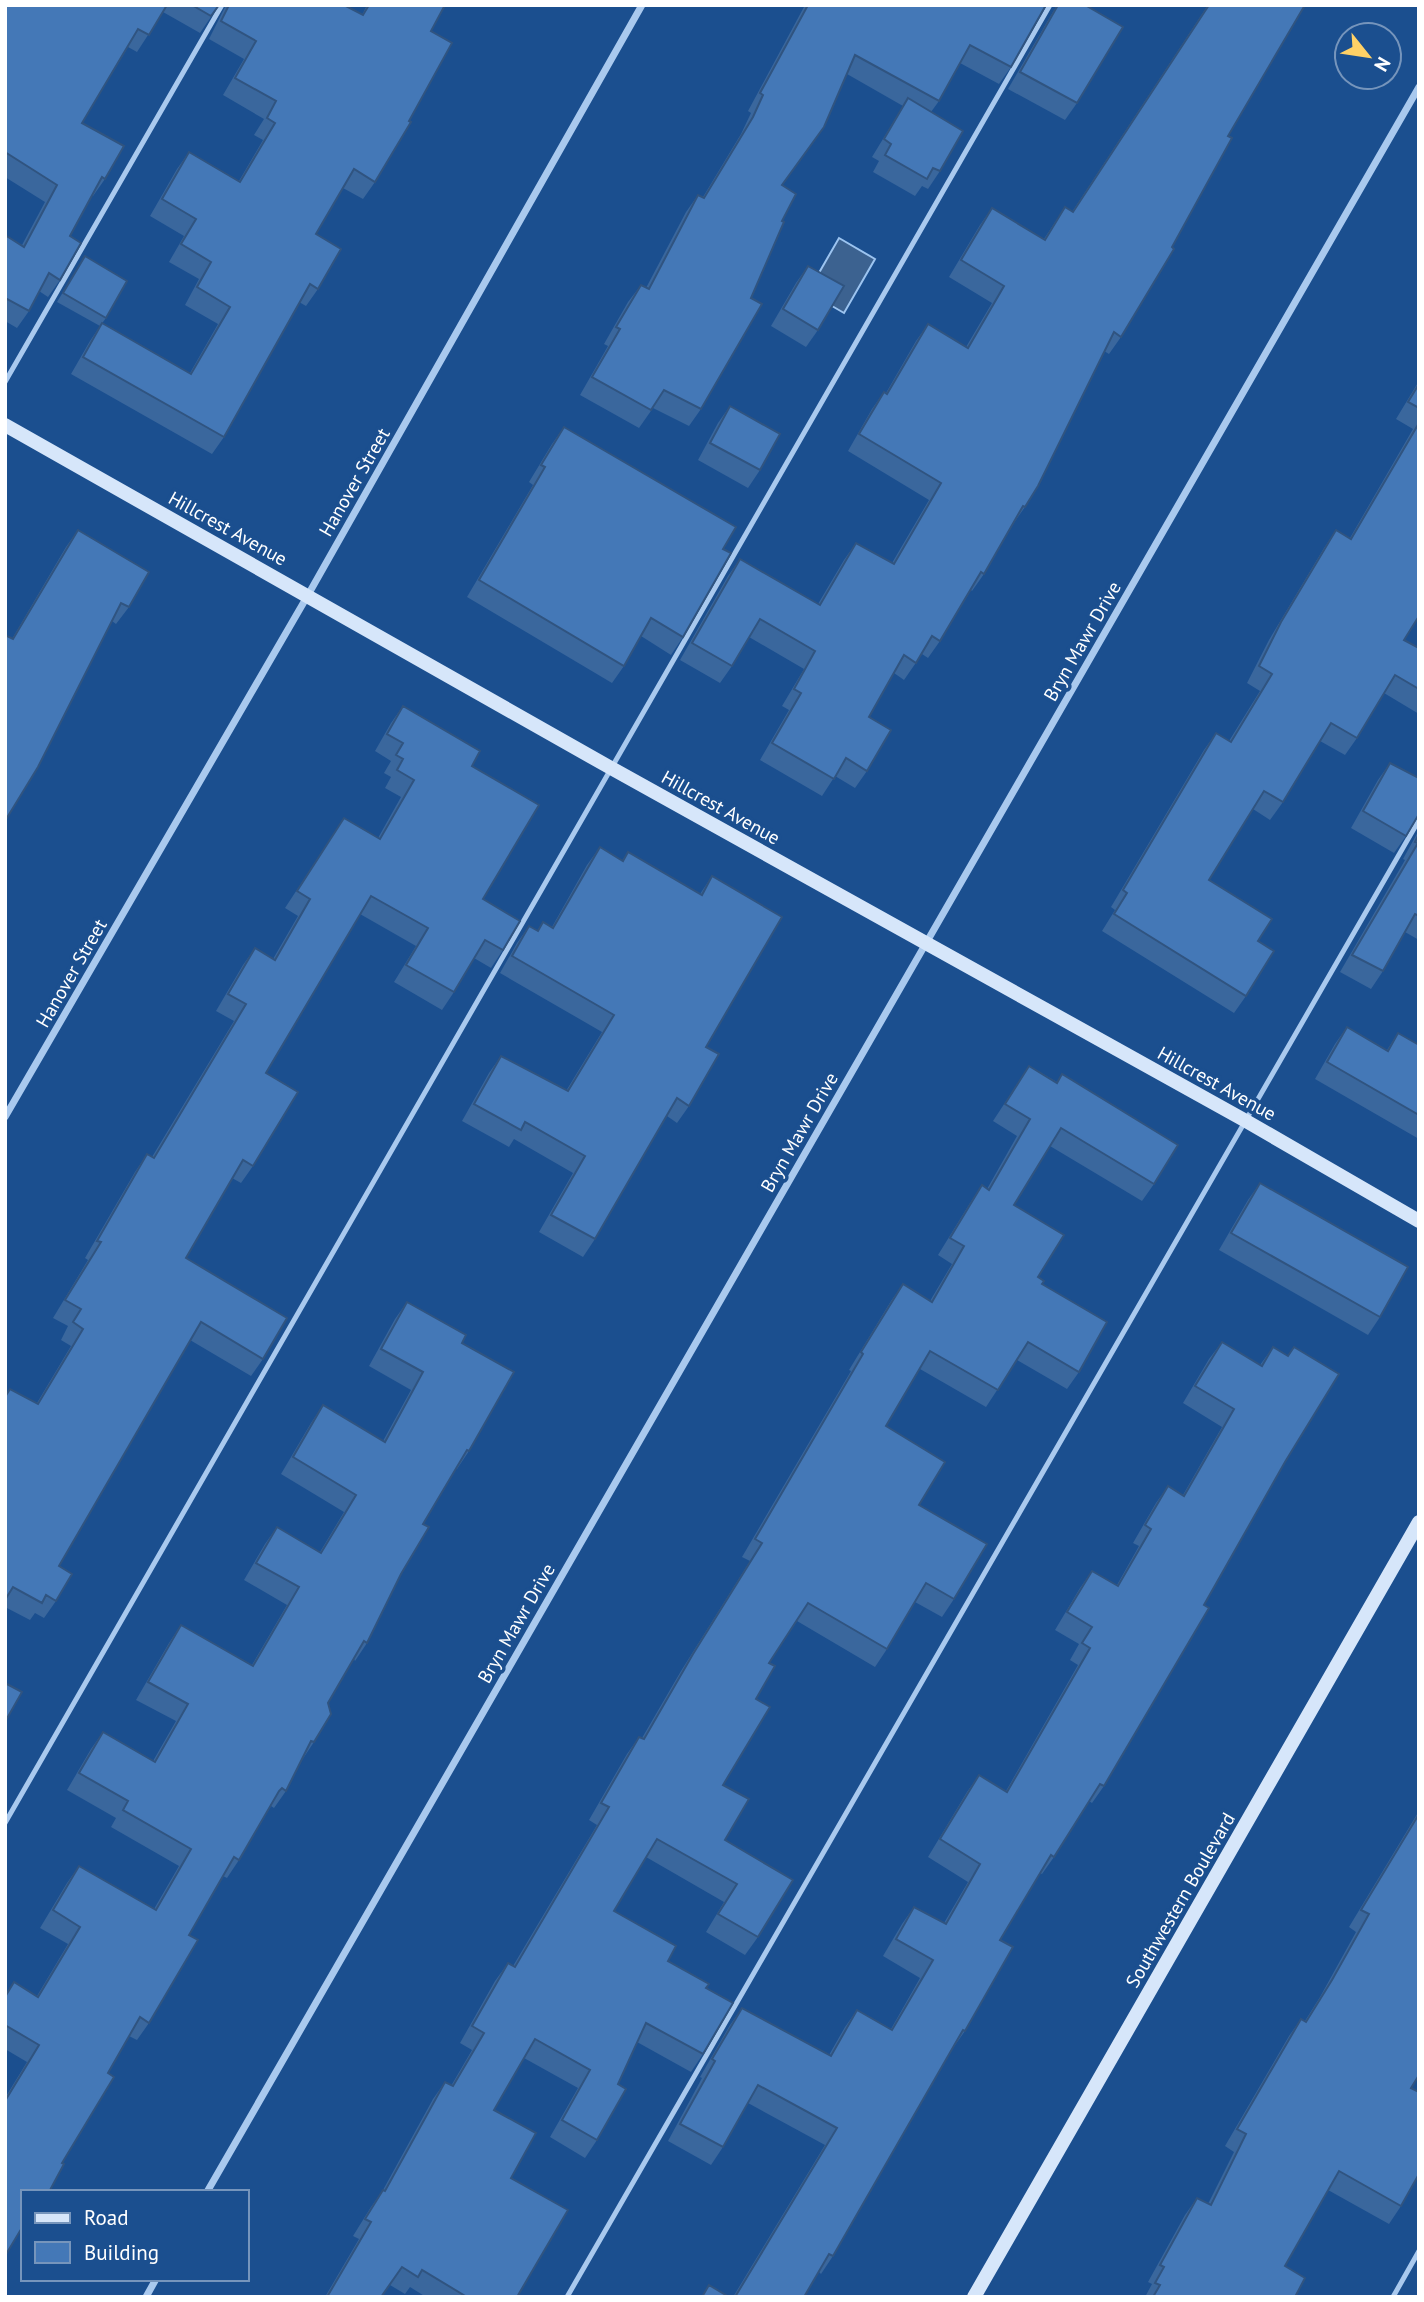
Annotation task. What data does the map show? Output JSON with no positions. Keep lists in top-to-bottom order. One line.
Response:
{"streets":{"street":["Hanover Street","Hillcrest Avenue","Bryn Mawr Drive","Southwestern Boulevard"]},"crossings":[["Hanover Street","Hillcrest Avenue"],["Hillcrest Avenue","Bryn Mawr Drive"]],"legend":["Road","Building"],"north":"bottom right"}
